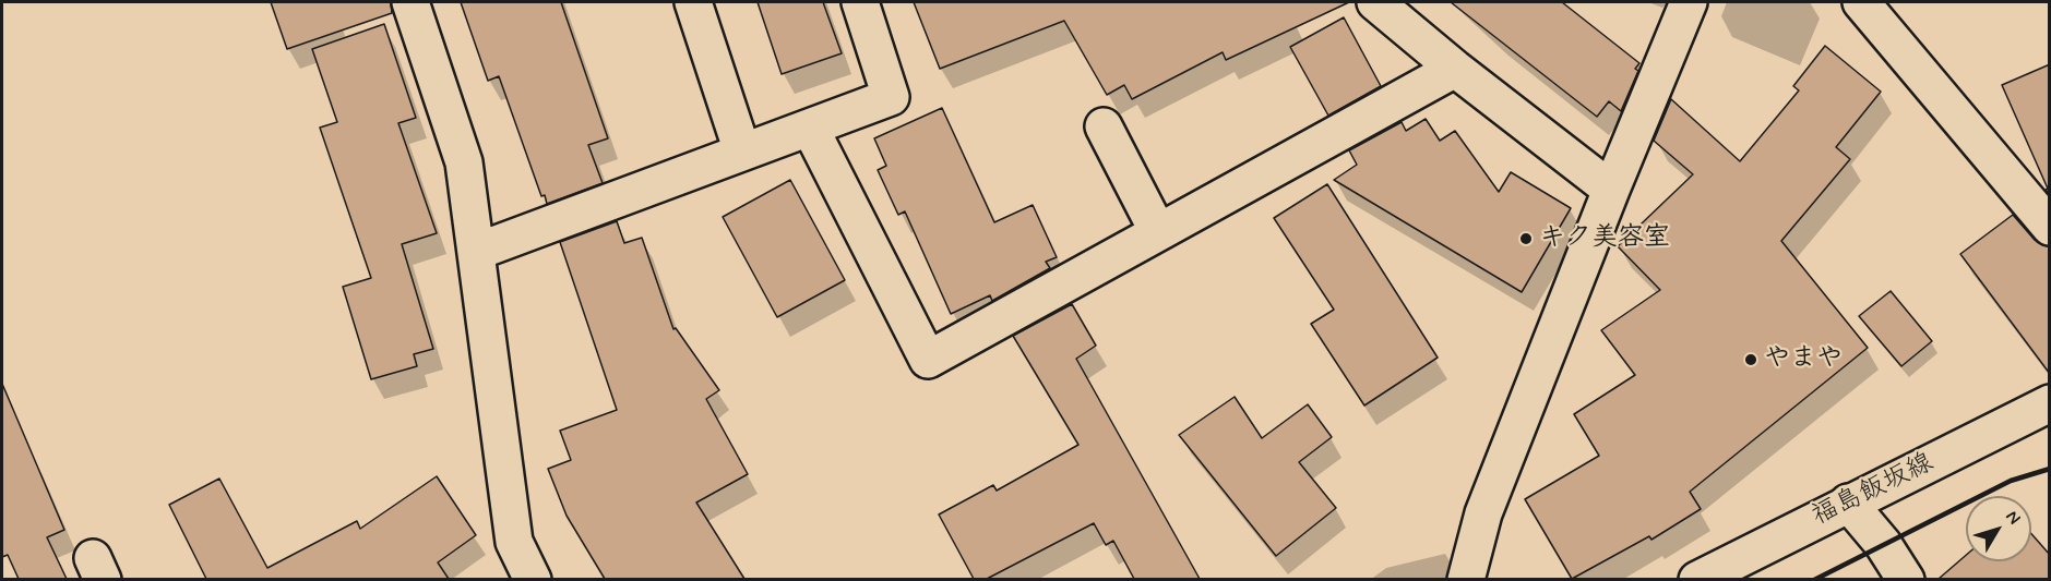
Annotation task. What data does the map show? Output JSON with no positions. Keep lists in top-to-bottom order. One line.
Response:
{"streets":{"street":["福島飯坂線"]},"places":["キク美容室","やまや"],"north":"top right"}
